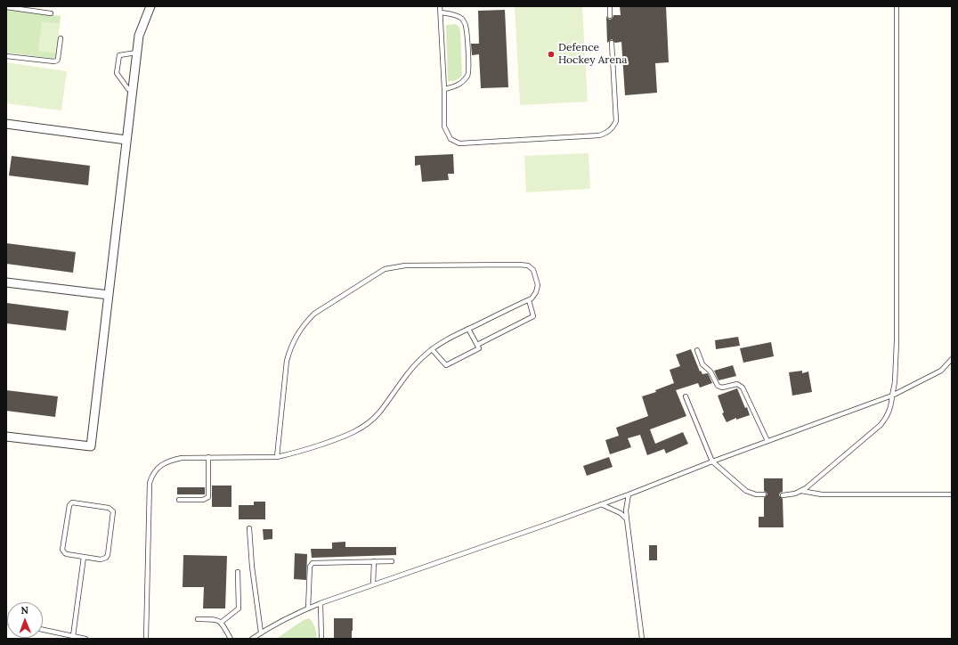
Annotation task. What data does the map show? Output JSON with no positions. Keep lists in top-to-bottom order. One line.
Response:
{"places":["Defence Hockey Arena"],"north":"top"}
